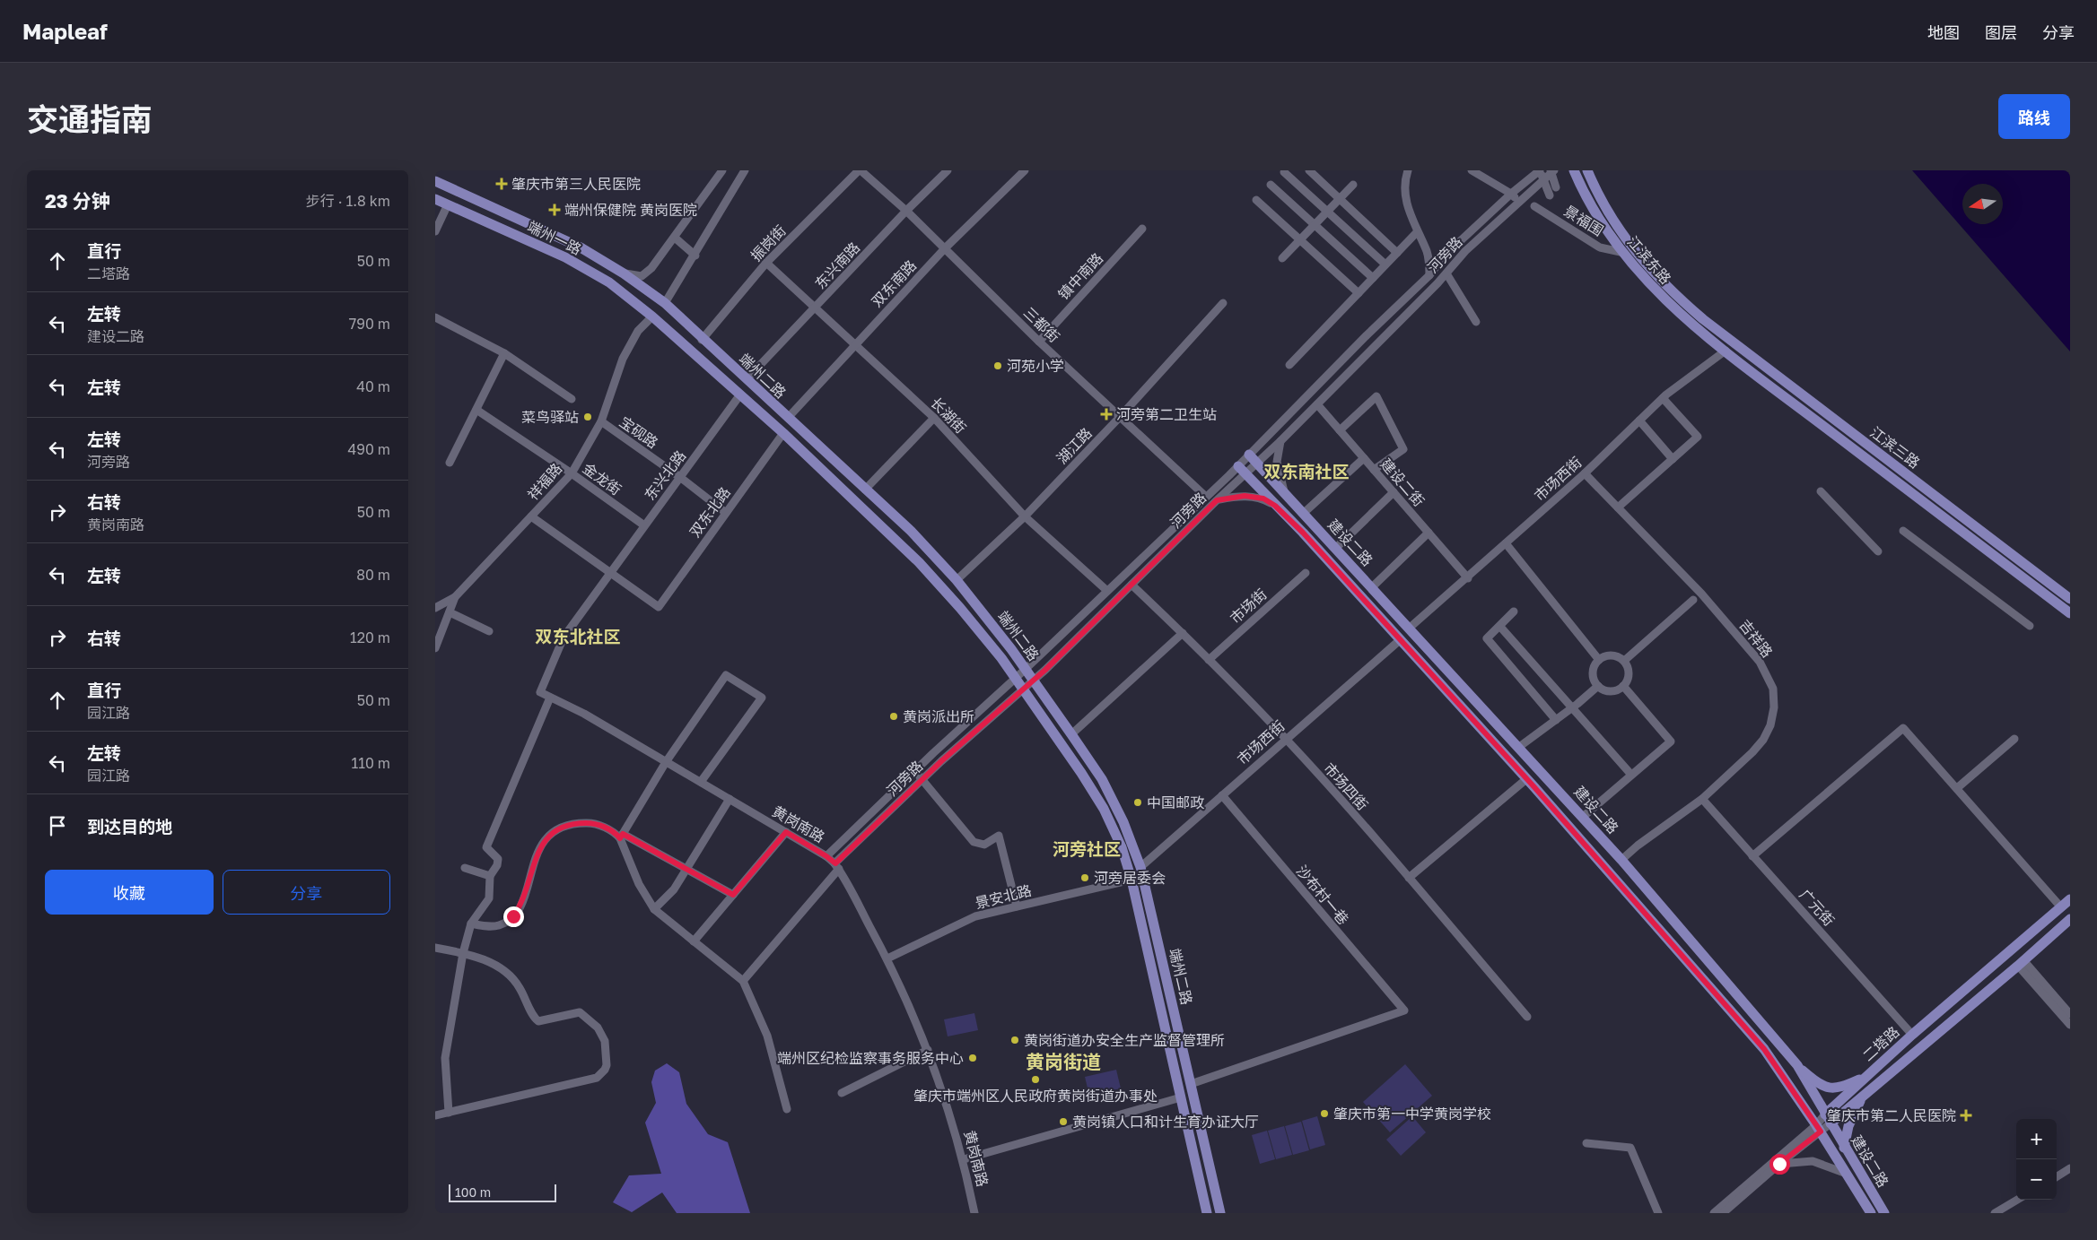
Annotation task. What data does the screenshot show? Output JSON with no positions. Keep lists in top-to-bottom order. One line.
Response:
{"streets":{"main road":["端州一路","江滨东路","端州二路","江滨三路","建设二路","二塔路"],"street":["景福围","振岗街","河旁路","东兴南路","镇中南路","双东南路","三都街","长湖街","宝砚路","湖江路","东兴北路","金龙街","市场西街","祥福路","建设二街","双东北路","市场街","吉祥路","市场四街","黄岗南路","沙布村一巷","景安北路","广元街"]},"crossings":[["景福围","江滨东路"],["端州一路","端州二路"],["端州一路","祥福路"],["振岗街","三都街"],["振岗街","端州二路"],["振岗街","长湖街"],["河旁路","三都街"],["河旁路","端州二路"],["河旁路","长湖街"],["河旁路","建设二街"],["河旁路","建设二路"],["河旁路","市场四街"],["河旁路","黄岗南路"],["江滨东路","江滨三路"],["江滨东路","市场西街"],["东兴南路","三都街"],["东兴南路","端州二路"],["东兴南路","长湖街"],["镇中南路","三都街"],["双东南路","三都街"],["双东南路","端州二路"],["双东南路","长湖街"],["三都街","湖江路"],["端州二路","湖江路"],["端州二路","东兴北路"],["端州二路","市场西街"],["端州二路","祥福路"],["端州二路","双东北路"],["端州二路","沙布村一巷"],["端州二路","景安北路"],["长湖街","湖江路"],["宝砚路","东兴北路"],["宝砚路","祥福路"],["宝砚路","双东北路"],["江滨三路","市场西街"],["东兴北路","金龙街"],["东兴北路","双东北路"],["金龙街","祥福路"],["市场西街","建设二街"],["市场西街","建设二路"],["市场西街","吉祥路"],["市场西街","市场四街"],["市场西街","沙布村一巷"],["建设二路","吉祥路"],["建设二路","二塔路"],["市场街","市场四街"],["吉祥路","广元街"],["黄岗南路","景安北路"],["广元街","二塔路"]],"districts":["双东南社区","双东北社区","河旁社区","黄岗街道"],"places":{"health":["肇庆市第三人民医院","端州保健院 黄岗医院","河旁第二卫生站","肇庆市第二人民医院"],"other":["河苑小学","菜鸟驿站","黄岗派出所","中国邮政","河旁居委会","黄岗街道办安全生产监督管理所","端州区纪检监察事务服务中心","肇庆市端州区人民政府黄岗街道办事处","肇庆市第一中学黄岗学校","黄岗镇人口和计生育办证大厅"]},"scale_bar":"100 m","north":"left","page":{"header":"Mapleaf","nav":["地图","图层","分享"],"title":"交通指南","buttons":["路线",["收藏","分享"]],"heading":["23 分钟","步行 · 1.8 km"],"list":[["直行","二塔路","50 m"],["左转","建设二路","790 m"],["左转","40 m"],["左转","河旁路","490 m"],["右转","黄岗南路","50 m"],["左转","80 m"],["右转","120 m"],["直行","园江路","50 m"],["左转","园江路","110 m"],"到达目的地"],"map_buttons":["+","−"],"scale":"100 m"}}
